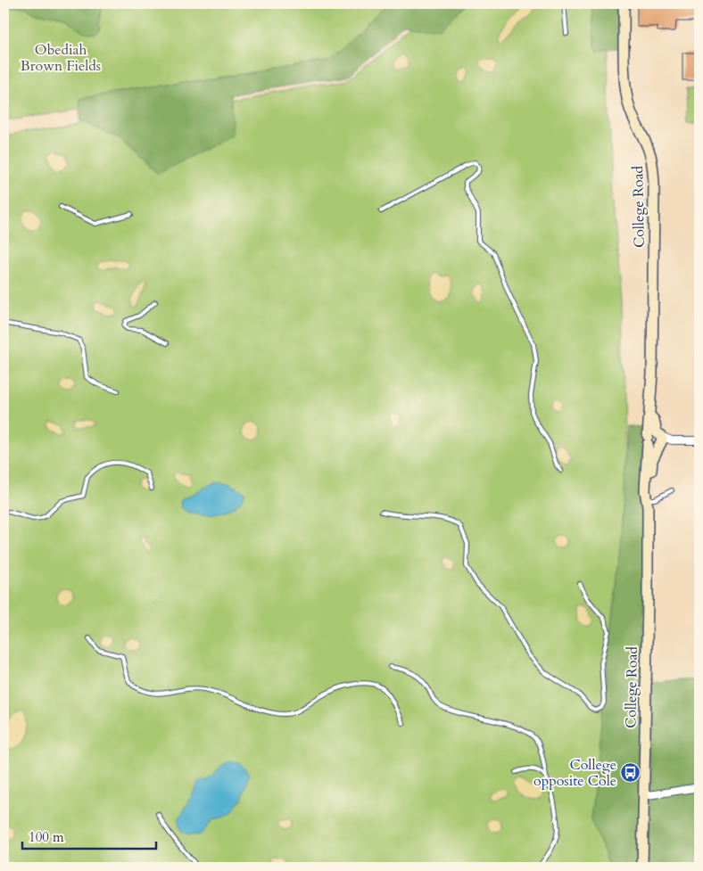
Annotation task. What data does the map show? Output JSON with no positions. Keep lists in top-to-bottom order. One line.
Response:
{"streets":{"street":["College Road"]},"parks":["Obediah Brown Fields"],"places":{"bus stop":["College opposite Cole"]},"scale_bar":"100 m"}
